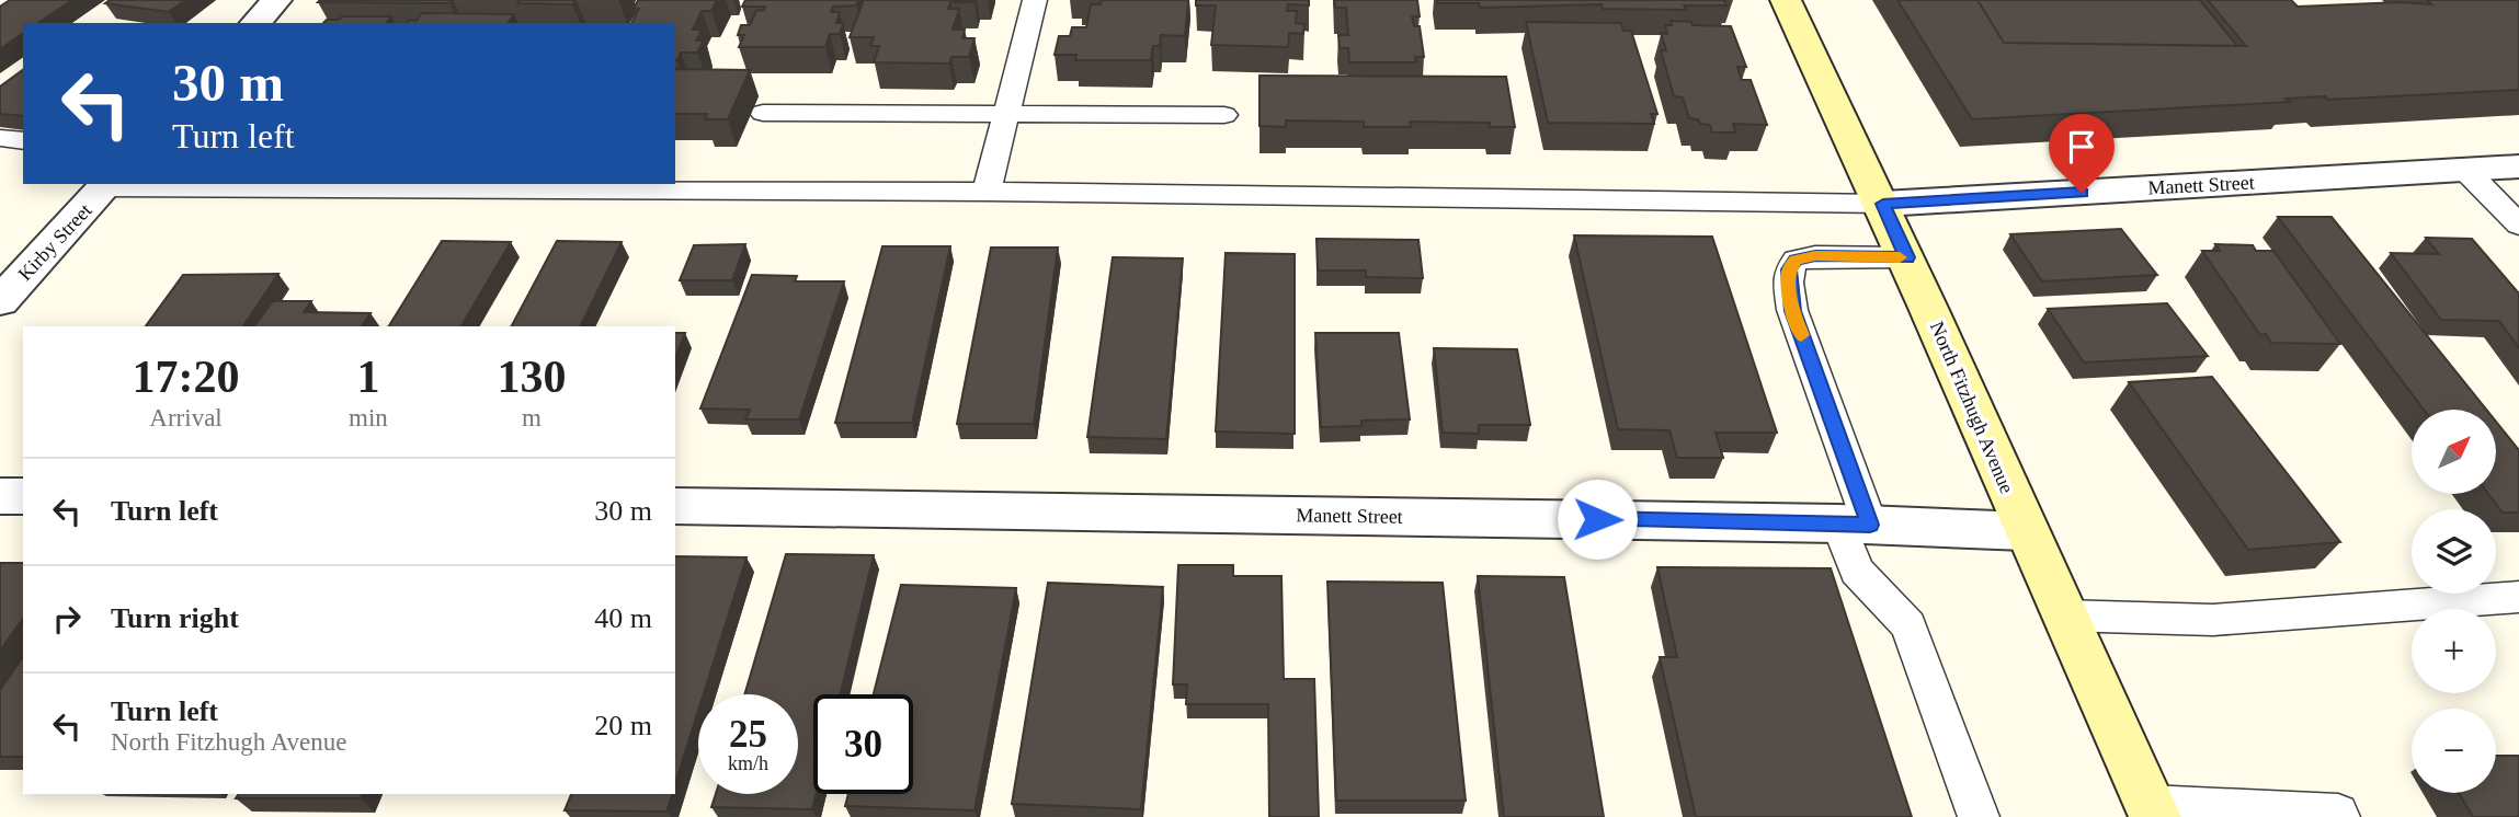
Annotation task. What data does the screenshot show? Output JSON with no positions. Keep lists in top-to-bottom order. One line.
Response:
{"streets":{"street":["Manett Street","Kirby Street","North Fitzhugh Avenue"]},"crossings":[["Manett Street","North Fitzhugh Avenue"]],"north":"top right","page":{"turn":["30 m","Turn left"],"eta":["17:20","Arrival","1","min","130","m"],"map_buttons":["+","−"],"list":[{"name":"Turn left","value":"30 m"},{"name":"Turn right","value":"40 m"},{"name":"Turn left","note":"North Fitzhugh Avenue","value":"20 m"}],"speed":"25 km/h","limit":"30"}}
